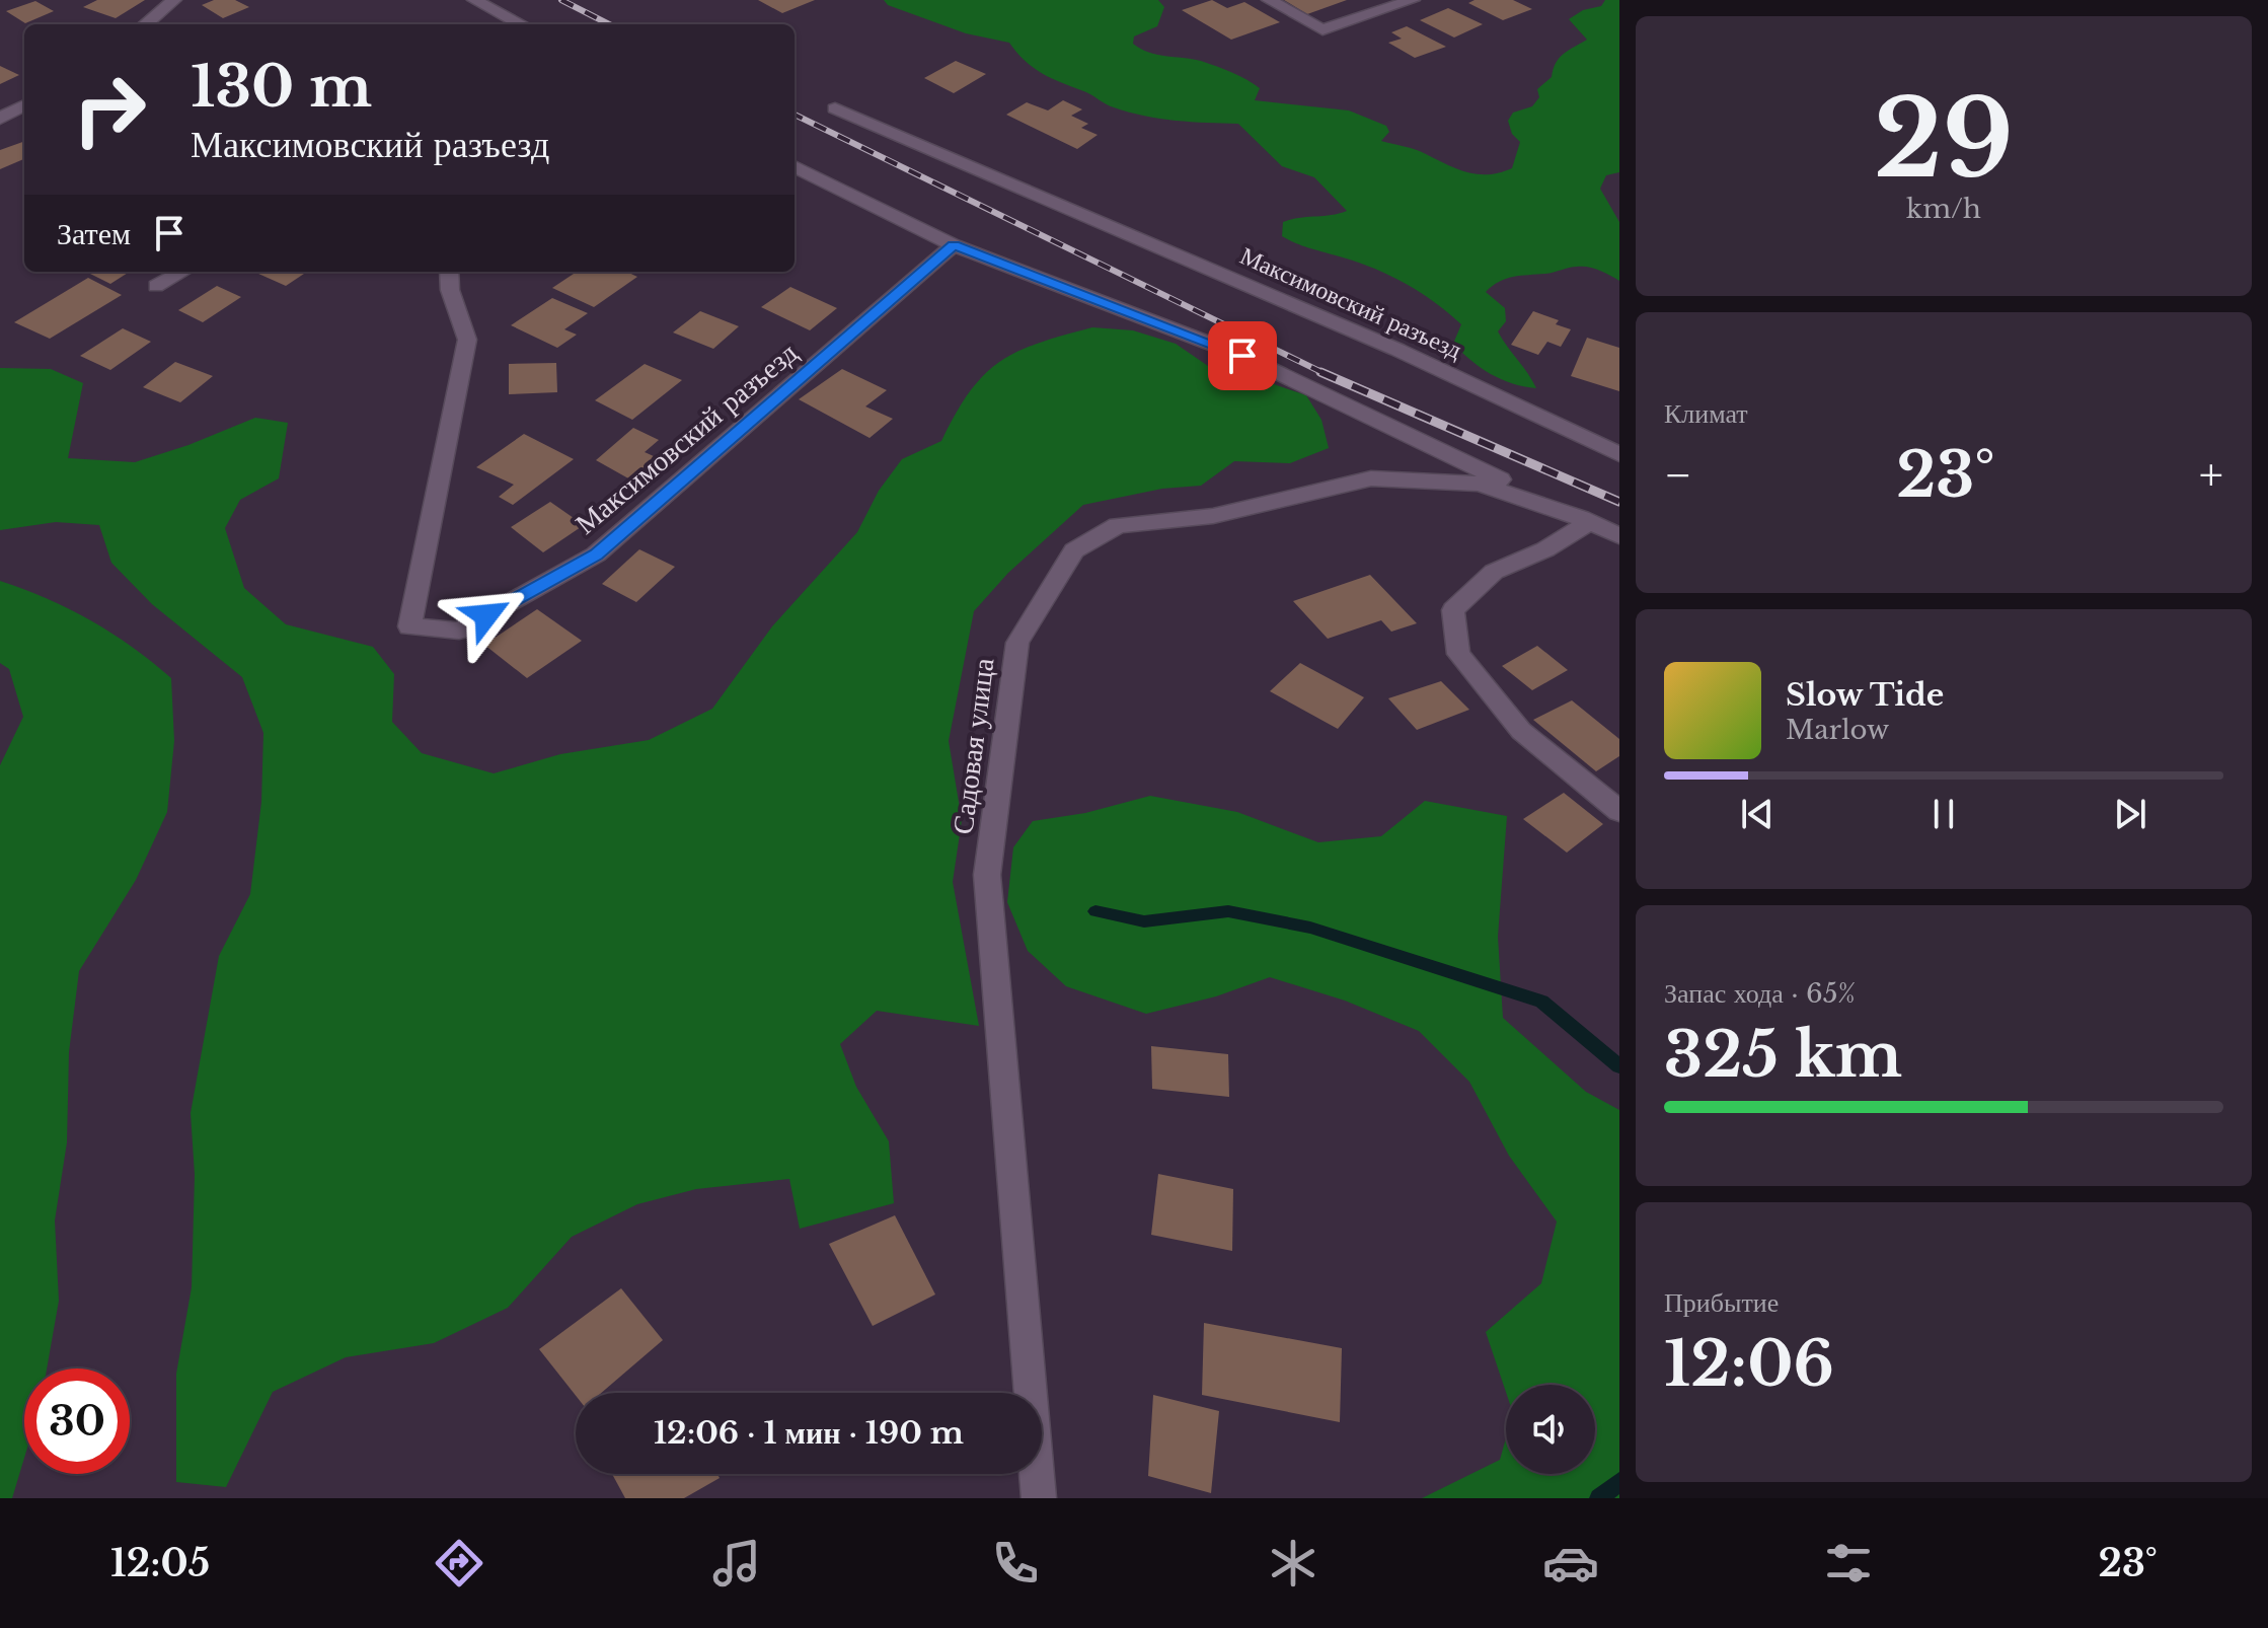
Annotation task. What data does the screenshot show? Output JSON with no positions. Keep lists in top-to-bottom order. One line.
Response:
{"streets":{"street":["Максимовский разъезд","Садовая улица"]},"page":{"tile":[["29","km/h"],"Климат",["Запас хода · 65%","325 km"],["Прибытие","12:06"]],"turn":["130 m","Максимовский разъезд"],"then":"Затем","heat":["−","23°","+"],"song":["Slow Tide","Marlow"],"limit":"30","trip":"12:06 · 1 мин · 190 m","tabs":["12:05","23°"]}}
